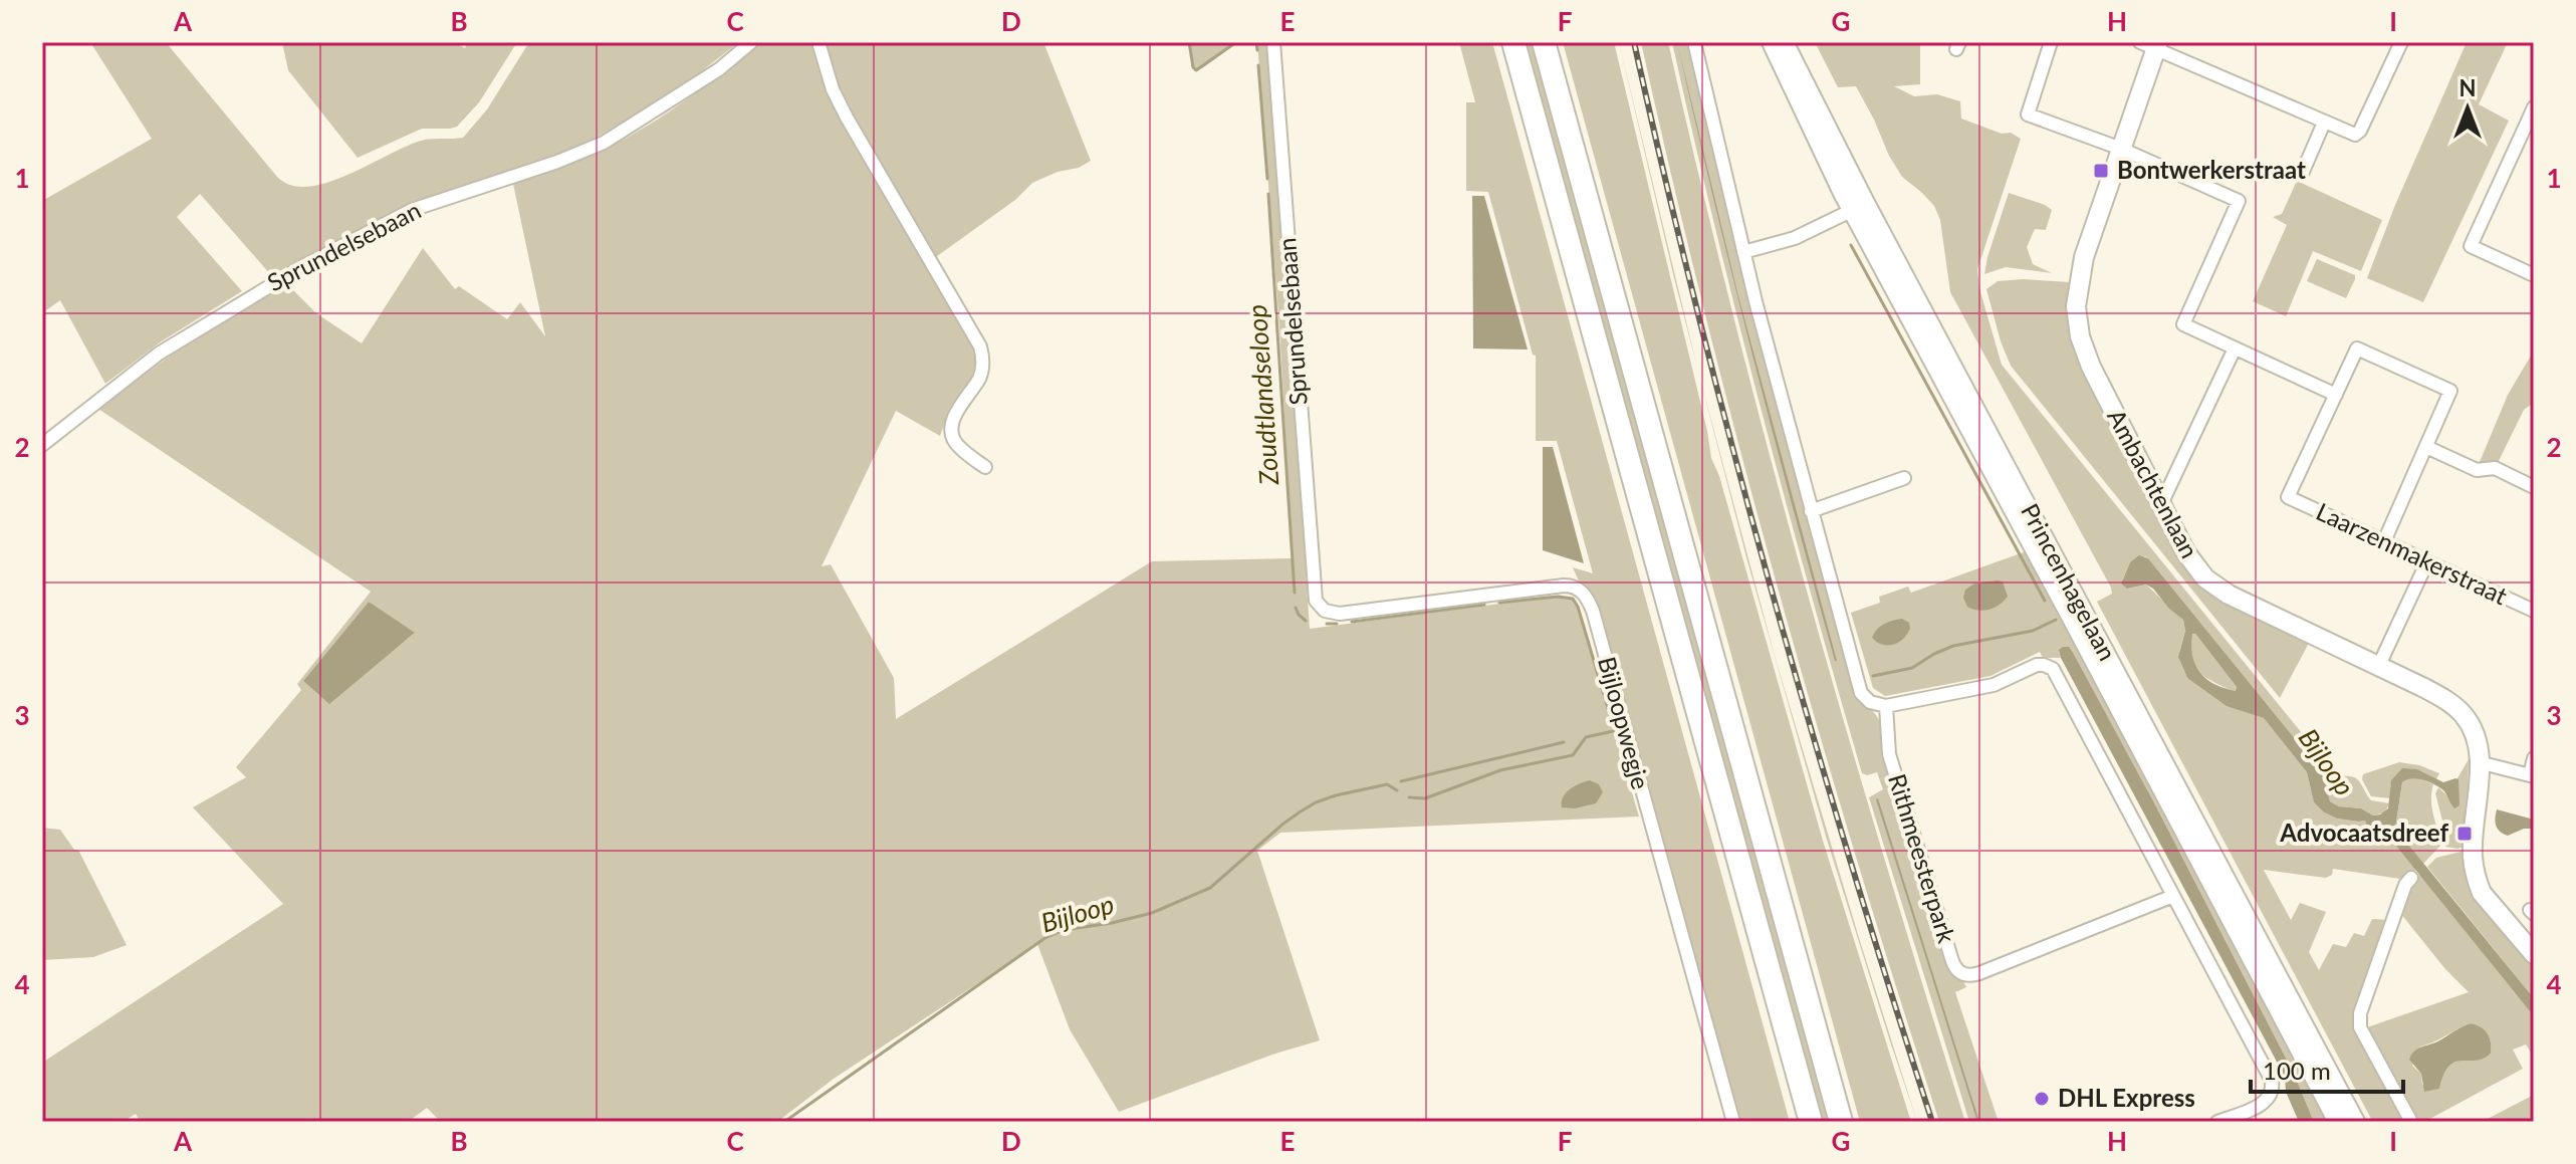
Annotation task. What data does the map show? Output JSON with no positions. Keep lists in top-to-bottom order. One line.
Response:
{"streets":{"main road":["Ambachtenlaan","Princenhagelaan"],"street":["Sprundelsebaan","Laarzenmakerstraat","Bijloopwegje","Rithmeesterpark"]},"crossings":[["Sprundelsebaan","Bijloopwegje"]],"water":["Zoudtlandseloop","Bijloop"],"places":{"transit":["Bontwerkerstraat","Advocaatsdreef"],"other":["DHL Express"]},"scale_bar":"100 m","north":"top","grid":{"columns":["A","B","C","D","E","F","G","H","I"],"rows":["1","2","3","4"]}}
